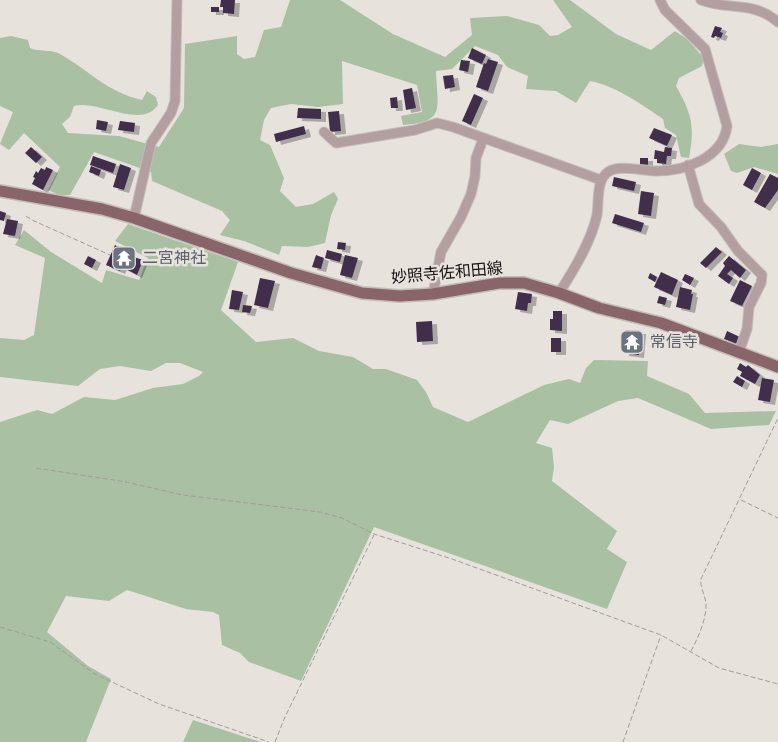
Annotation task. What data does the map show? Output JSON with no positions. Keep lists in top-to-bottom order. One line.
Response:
{"streets":{"main road":["妙照寺佐和田線"]},"places":{"temple":["二宮神社","常信寺"]}}
